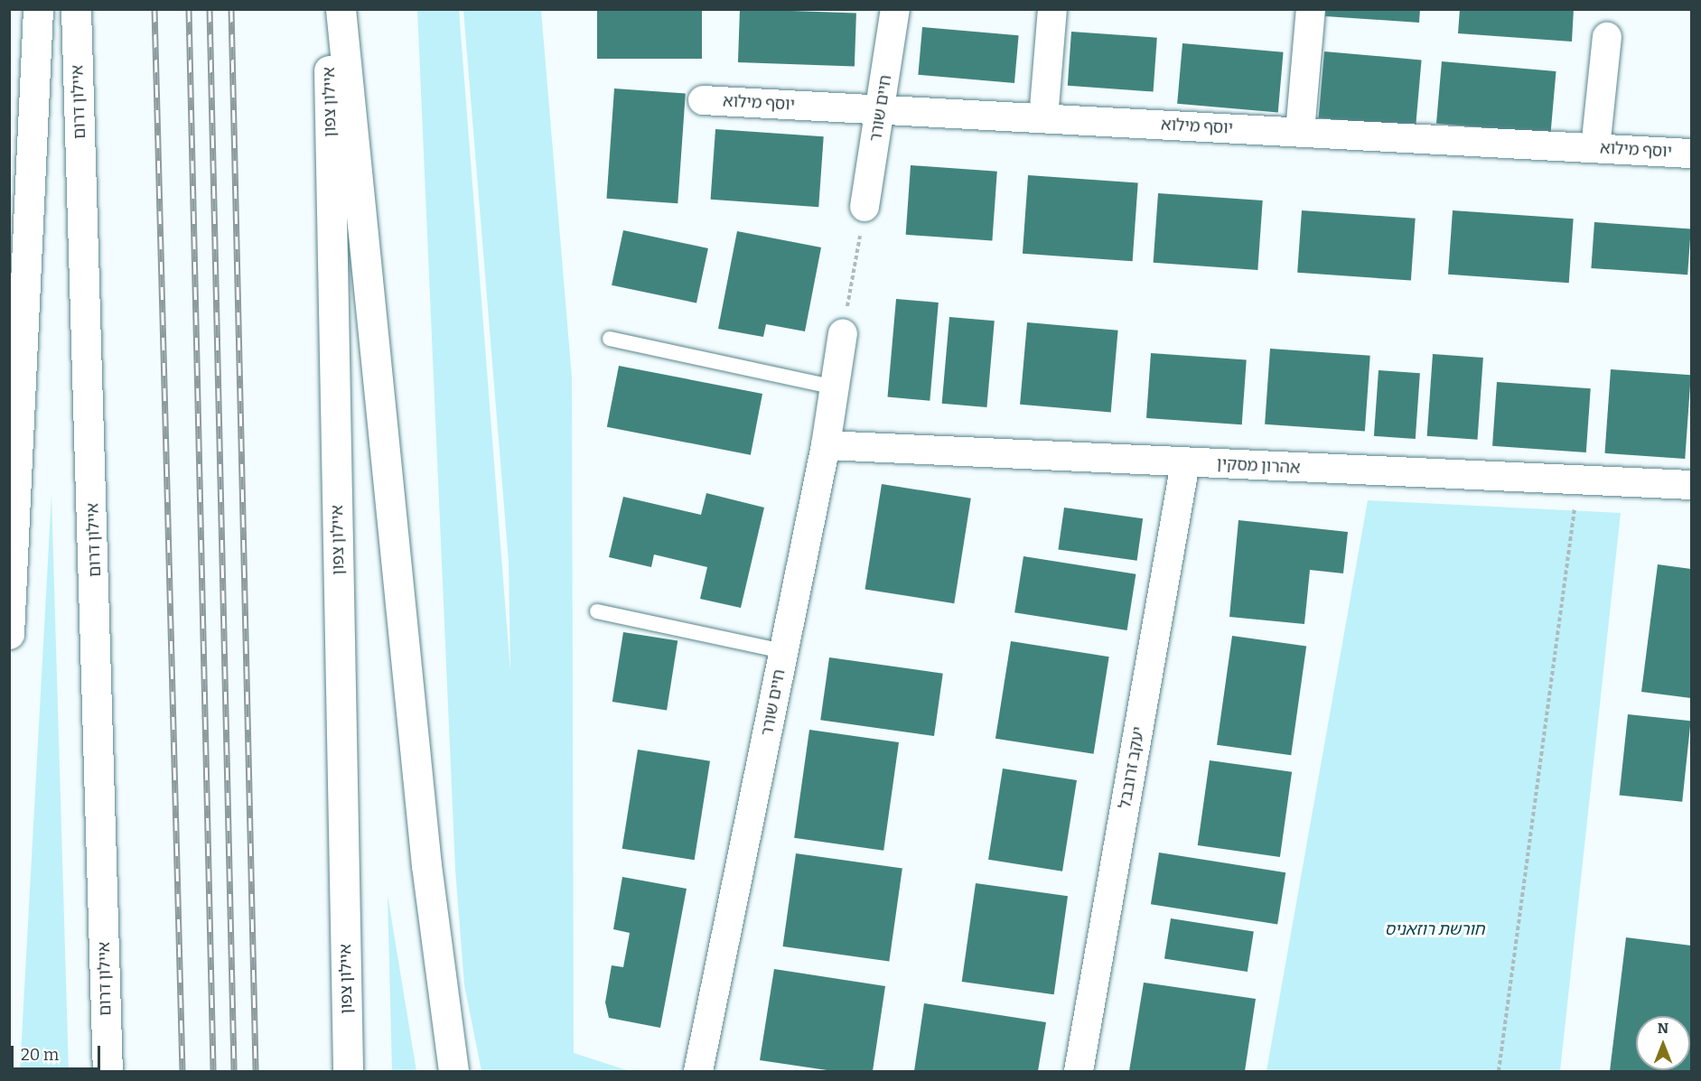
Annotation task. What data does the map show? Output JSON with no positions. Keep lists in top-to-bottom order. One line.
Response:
{"streets":{"highway":["איילון דרום","איילון צפון"],"street":["יוסף מילוא","חיים שורר","אהרון מסקין","יעקב זרובבל"]},"crossings":[["יוסף מילוא","חיים שורר"],["חיים שורר","אהרון מסקין"],["אהרון מסקין","יעקב זרובבל"]],"parks":["חורשת רוזאניס"],"scale_bar":"20 m","north":"top"}
